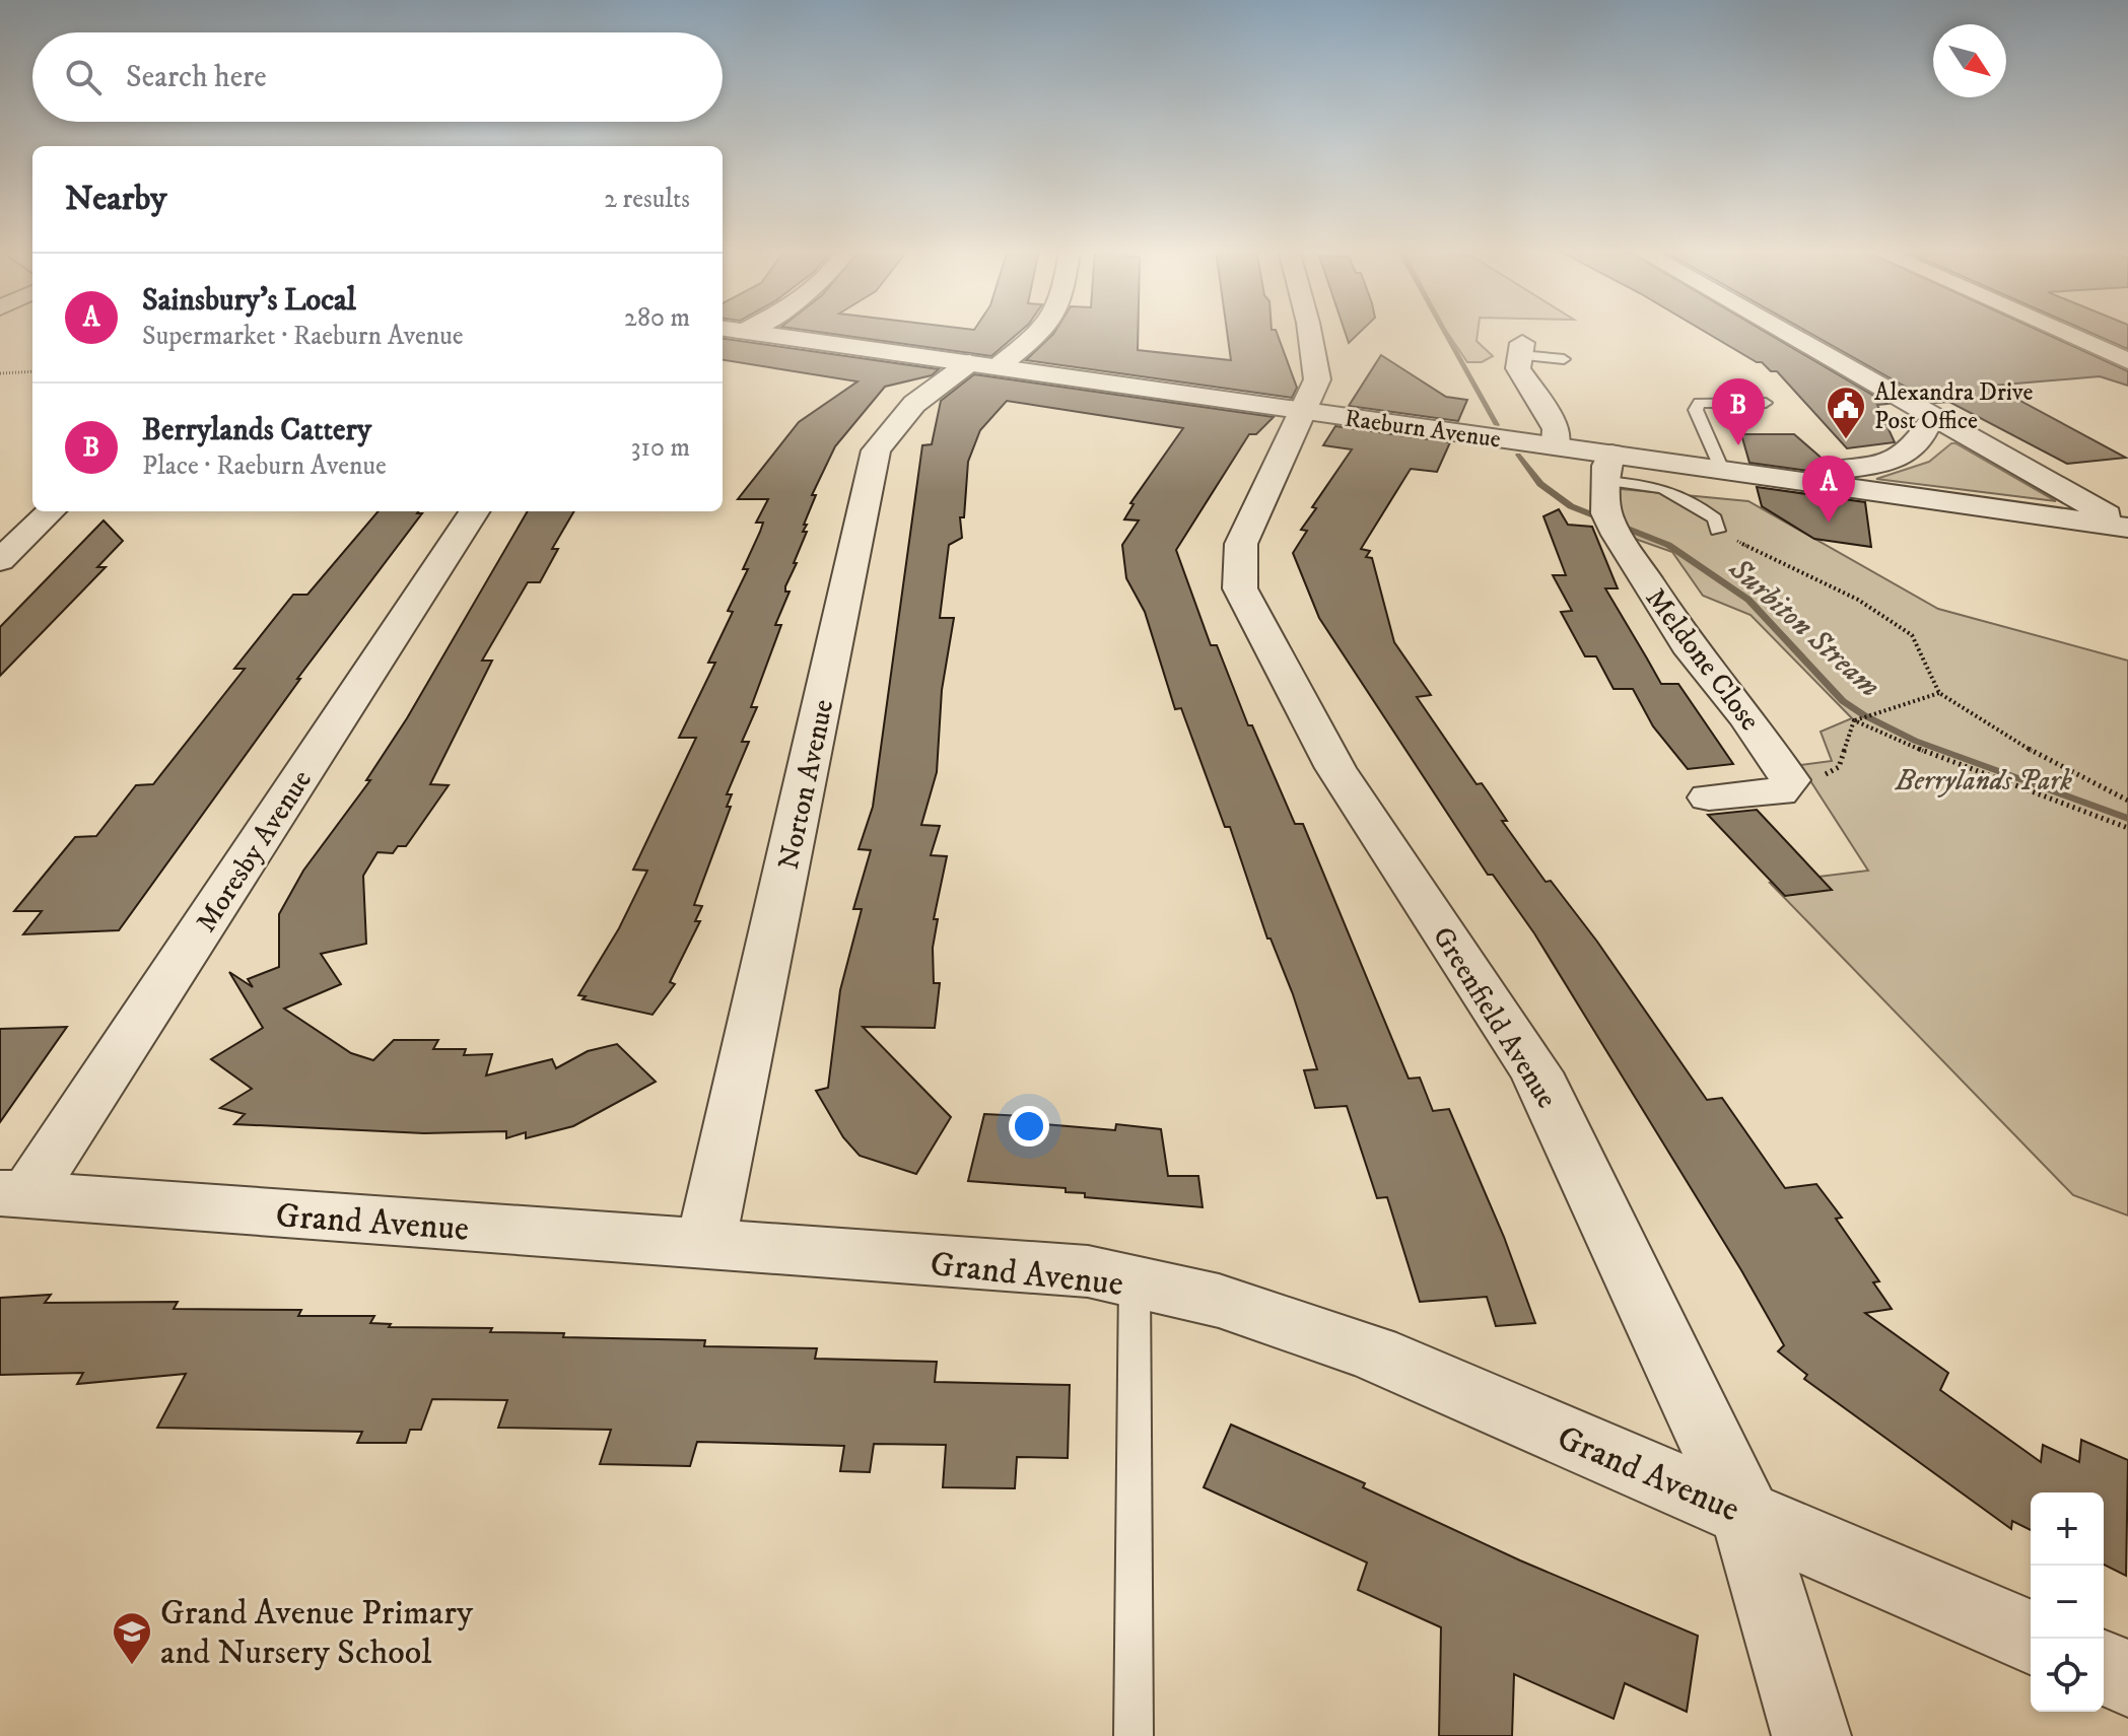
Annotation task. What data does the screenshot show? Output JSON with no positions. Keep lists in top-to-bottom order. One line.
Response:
{"streets":{"street":["Raeburn Avenue","Meldone Close","Norton Avenue","Moresby Avenue","Greenfield Avenue","Grand Avenue"]},"crossings":[["Raeburn Avenue","Meldone Close"],["Raeburn Avenue","Norton Avenue"],["Raeburn Avenue","Greenfield Avenue"],["Norton Avenue","Grand Avenue"],["Moresby Avenue","Grand Avenue"],["Greenfield Avenue","Grand Avenue"]],"water":["Surbiton Stream"],"parks":["Berrylands Park"],"places":{"public building":["Alexandra Drive Post Office"],"school or university":["Grand Avenue Primary and Nursery School"]},"north":"bottom right","page":{"search":"Search here","heading":["Nearby","2 results"],"list":[{"mark":"A","name":"Sainsbury's Local","note":"Supermarket · Raeburn Avenue","value":"280 m"},{"mark":"B","name":"Berrylands Cattery","note":"Place · Raeburn Avenue","value":"310 m"}],"pins":["B","A"],"map_buttons":["+","−"]}}
